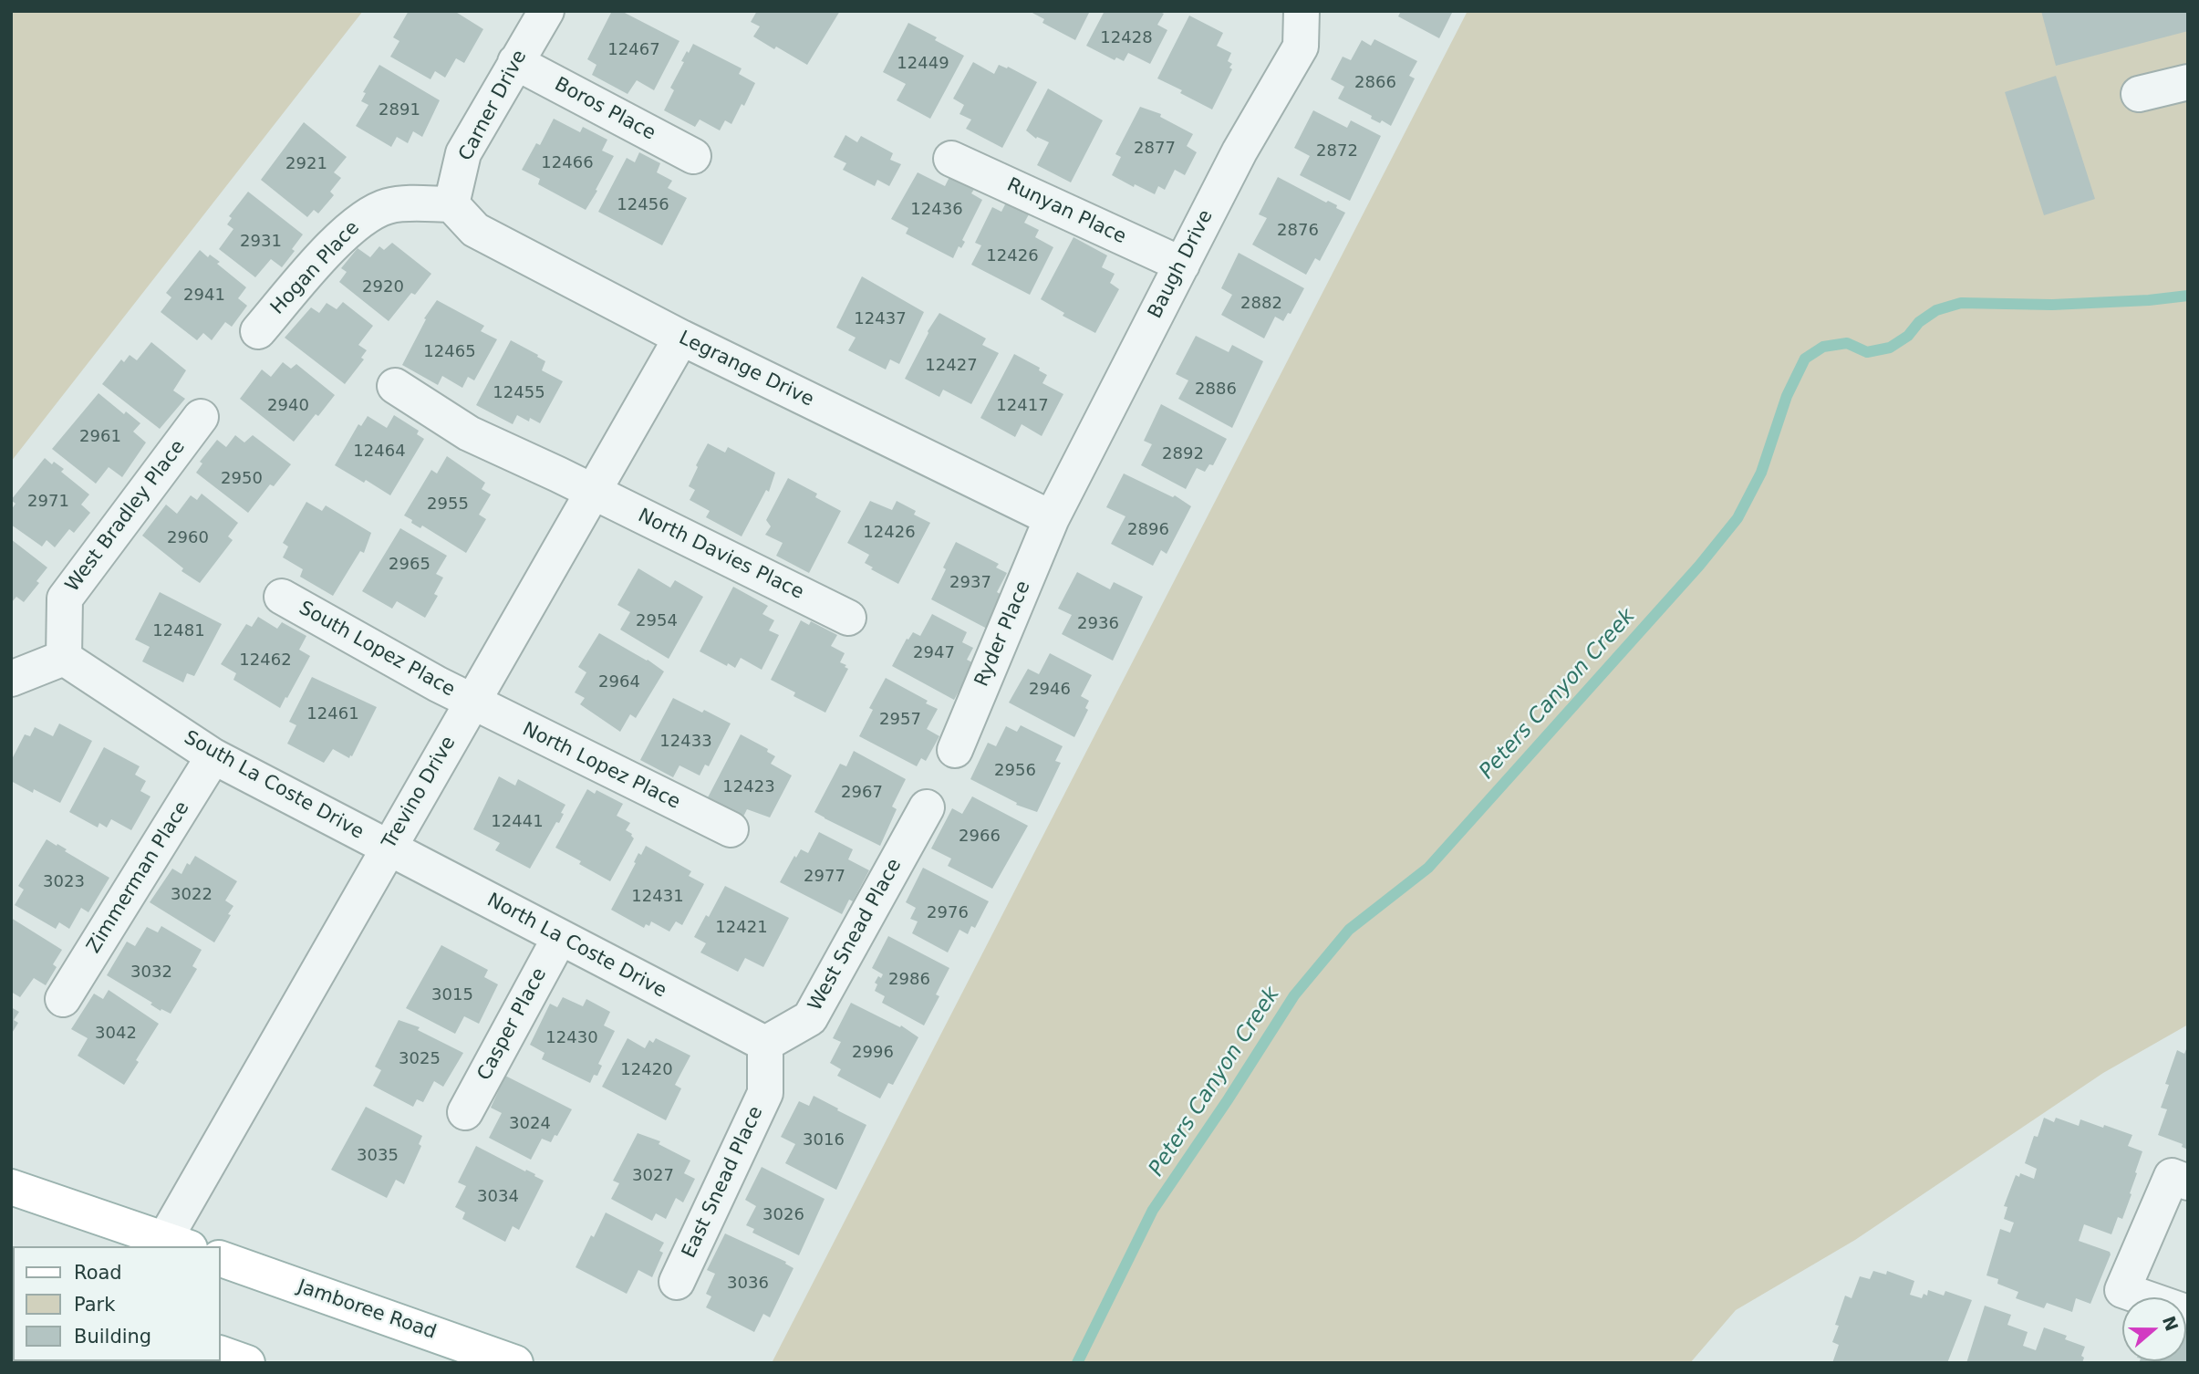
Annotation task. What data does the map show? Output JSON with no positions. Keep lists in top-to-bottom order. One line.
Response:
{"streets":{"main road":["Jamboree Road"],"street":["Carner Drive","Boros Place","Runyan Place","Baugh Drive","Hogan Place","Legrange Drive","West Bradley Place","North Davies Place","Ryder Place","South Lopez Place","North Lopez Place","South La Coste Drive","Trevino Drive","Zimmerman Place","West Snead Place","North La Coste Drive","Casper Place","East Snead Place"]},"crossings":[["Carner Drive","Boros Place"],["Carner Drive","Hogan Place"],["Carner Drive","Legrange Drive"],["Runyan Place","Baugh Drive"],["Baugh Drive","Legrange Drive"],["Baugh Drive","Ryder Place"],["Hogan Place","Legrange Drive"],["Legrange Drive","Ryder Place"],["Legrange Drive","Trevino Drive"],["West Bradley Place","South La Coste Drive"],["North Davies Place","Trevino Drive"],["South Lopez Place","North Lopez Place"],["South Lopez Place","Trevino Drive"],["North Lopez Place","Trevino Drive"],["South La Coste Drive","Trevino Drive"],["South La Coste Drive","Zimmerman Place"],["South La Coste Drive","North La Coste Drive"],["Trevino Drive","North La Coste Drive"],["West Snead Place","North La Coste Drive"],["West Snead Place","East Snead Place"],["North La Coste Drive","Casper Place"],["North La Coste Drive","East Snead Place"]],"water":["Peters Canyon Creek"],"house_numbers":["12428","12467","12449","2866","2891","2877","2872","12466","2921","12456","12436","2876","2931","12426","2920","2941","2882","12437","12465","12427","2886","12455","2940","12417","2961","12464","2892","2950","2971","2955","2896","12426","2960","2965","2937","2954","2936","12481","2947","12462","2964","2946","12461","2957","12433","2956","12423","2967","12441","2966","2977","3023","3022","12431","2976","12421","3032","2986","3015","3042","12430","2996","3025","12420","3024","3016","3035","3027","3034","3026","3036"],"legend":["Road","Park","Building"],"north":"right"}
